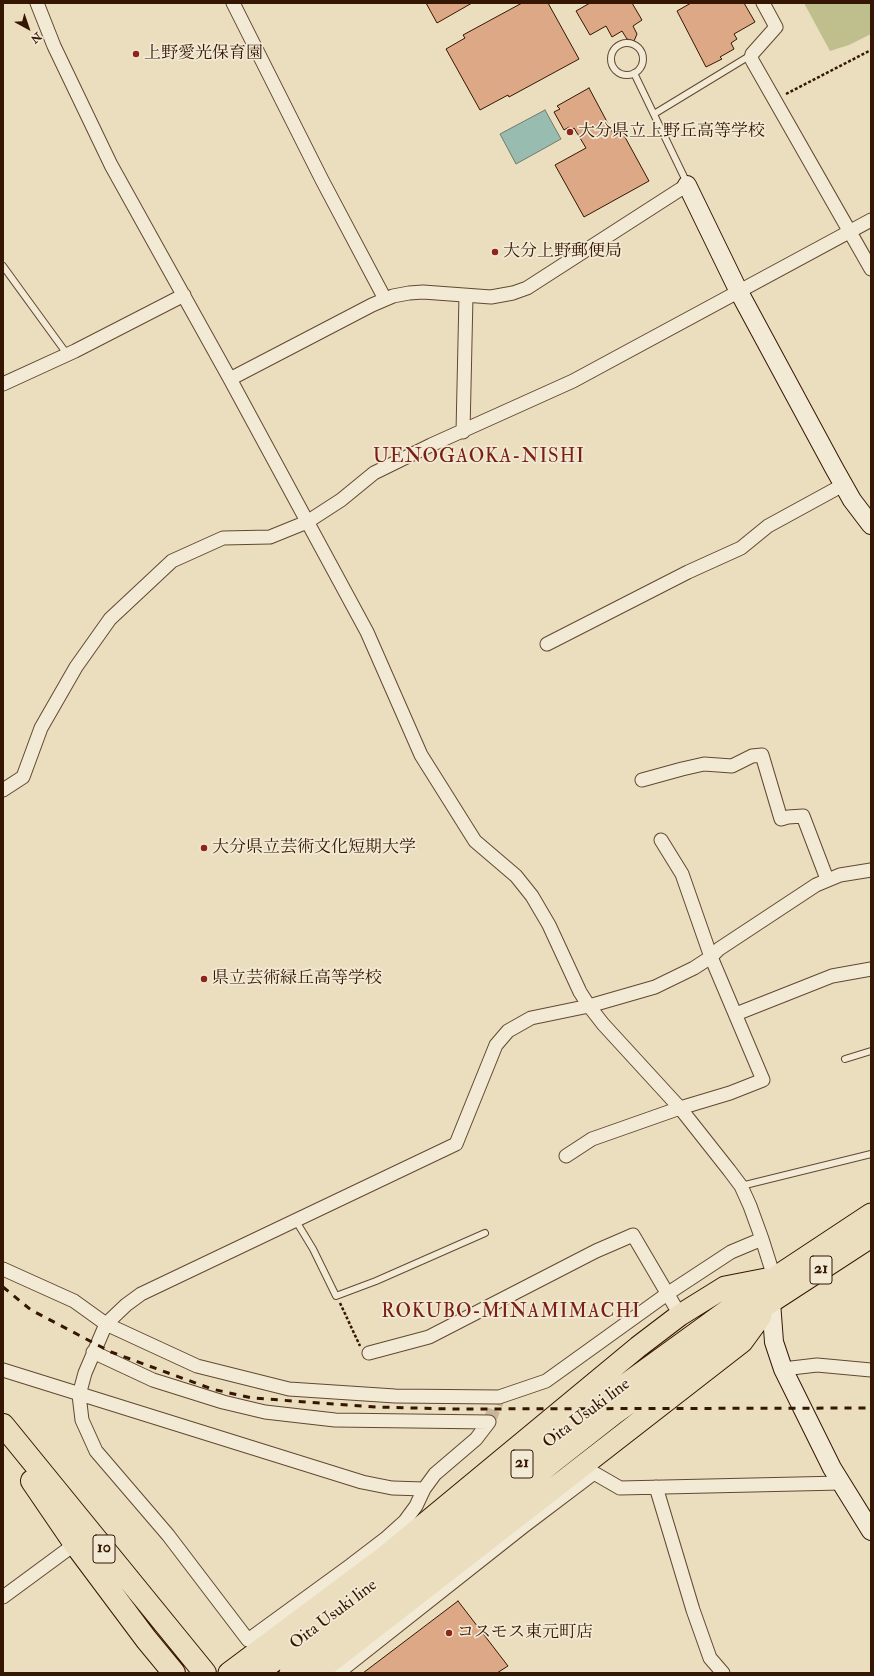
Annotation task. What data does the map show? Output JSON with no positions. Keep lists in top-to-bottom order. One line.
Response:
{"streets":{"highway":["10"],"main road":["21","Oita Usuki line"]},"districts":["UENOGAOKA-NISHI","ROKUBO-MINAMIMACHI"],"places":["上野愛光保育園","大分県立上野丘高等学校","大分上野郵便局","大分県立芸術文化短期大学","県立芸術緑丘高等学校","コスモス東元町店"],"north":"bottom right"}
